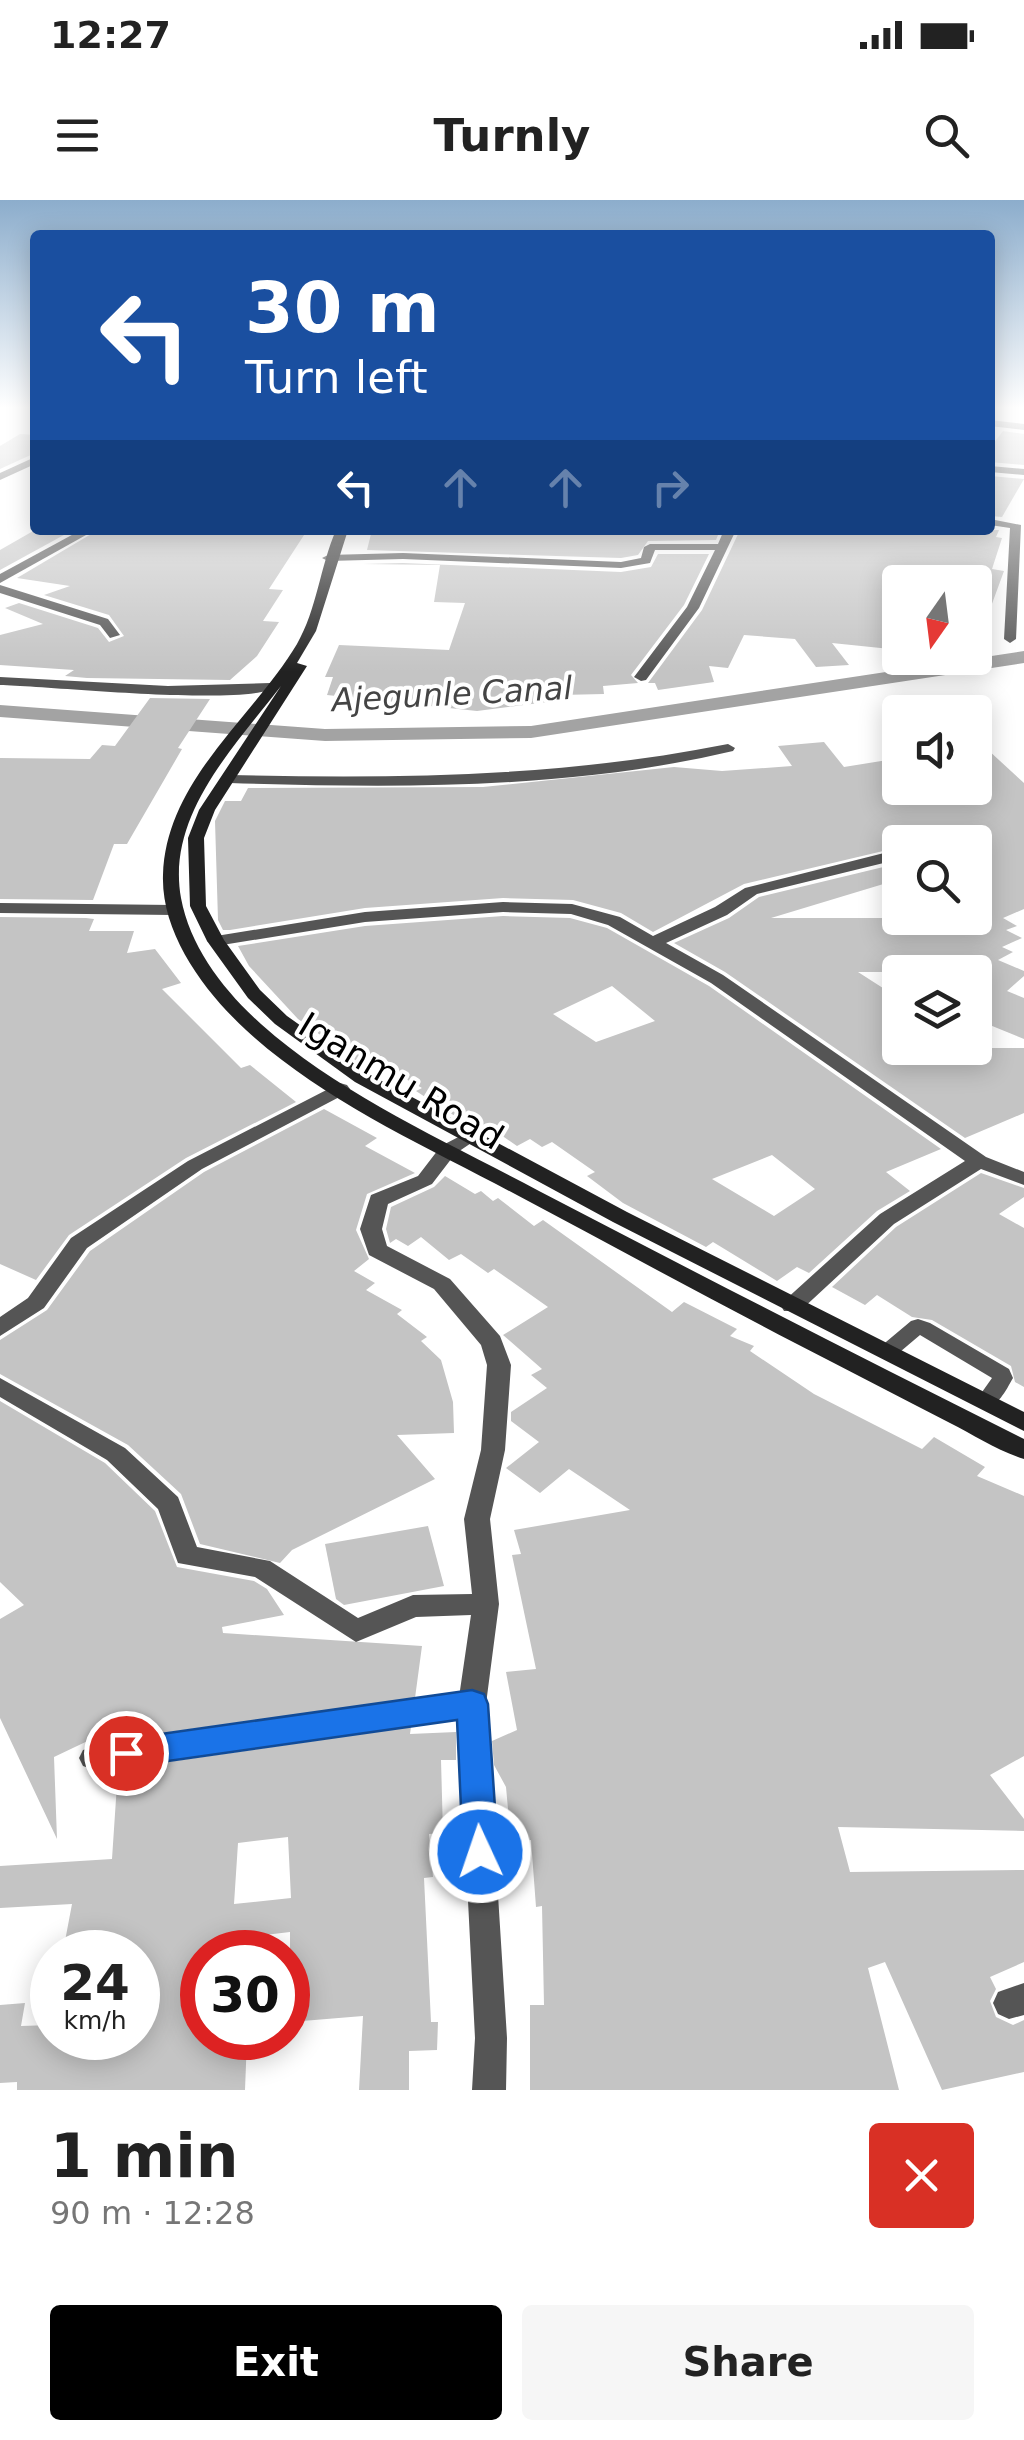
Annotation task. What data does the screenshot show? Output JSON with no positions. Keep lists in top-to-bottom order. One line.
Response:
{"streets":{"main road":["Iganmu Road"]},"water":["Ajegunle Canal"],"north":"bottom","page":{"status":"12:27","header":"Turnly","turn":["30 m","Turn left"],"speed":"24 km/h","limit":"30","heading":["1 min","90 m · 12:28"],"buttons":["Exit","Share"]}}
